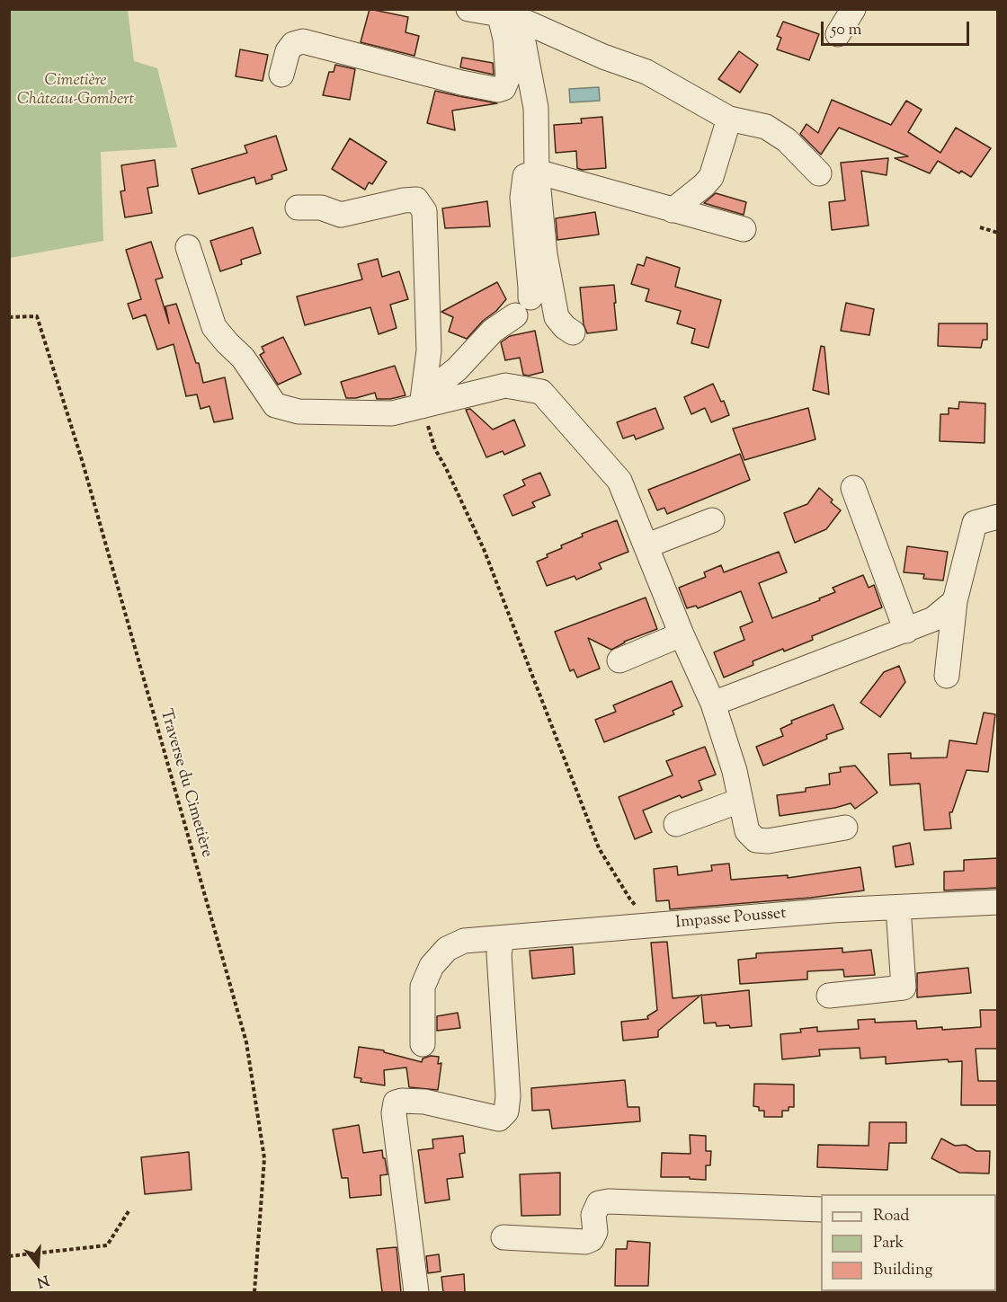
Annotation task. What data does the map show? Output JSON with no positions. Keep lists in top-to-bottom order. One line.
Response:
{"streets":{"street":["Impasse Pousset"],"path":["Traverse du Cimetière"]},"parks":["Cimetière Château-Gombert"],"legend":["Road","Park","Building"],"scale_bar":"50 m","north":"bottom"}
